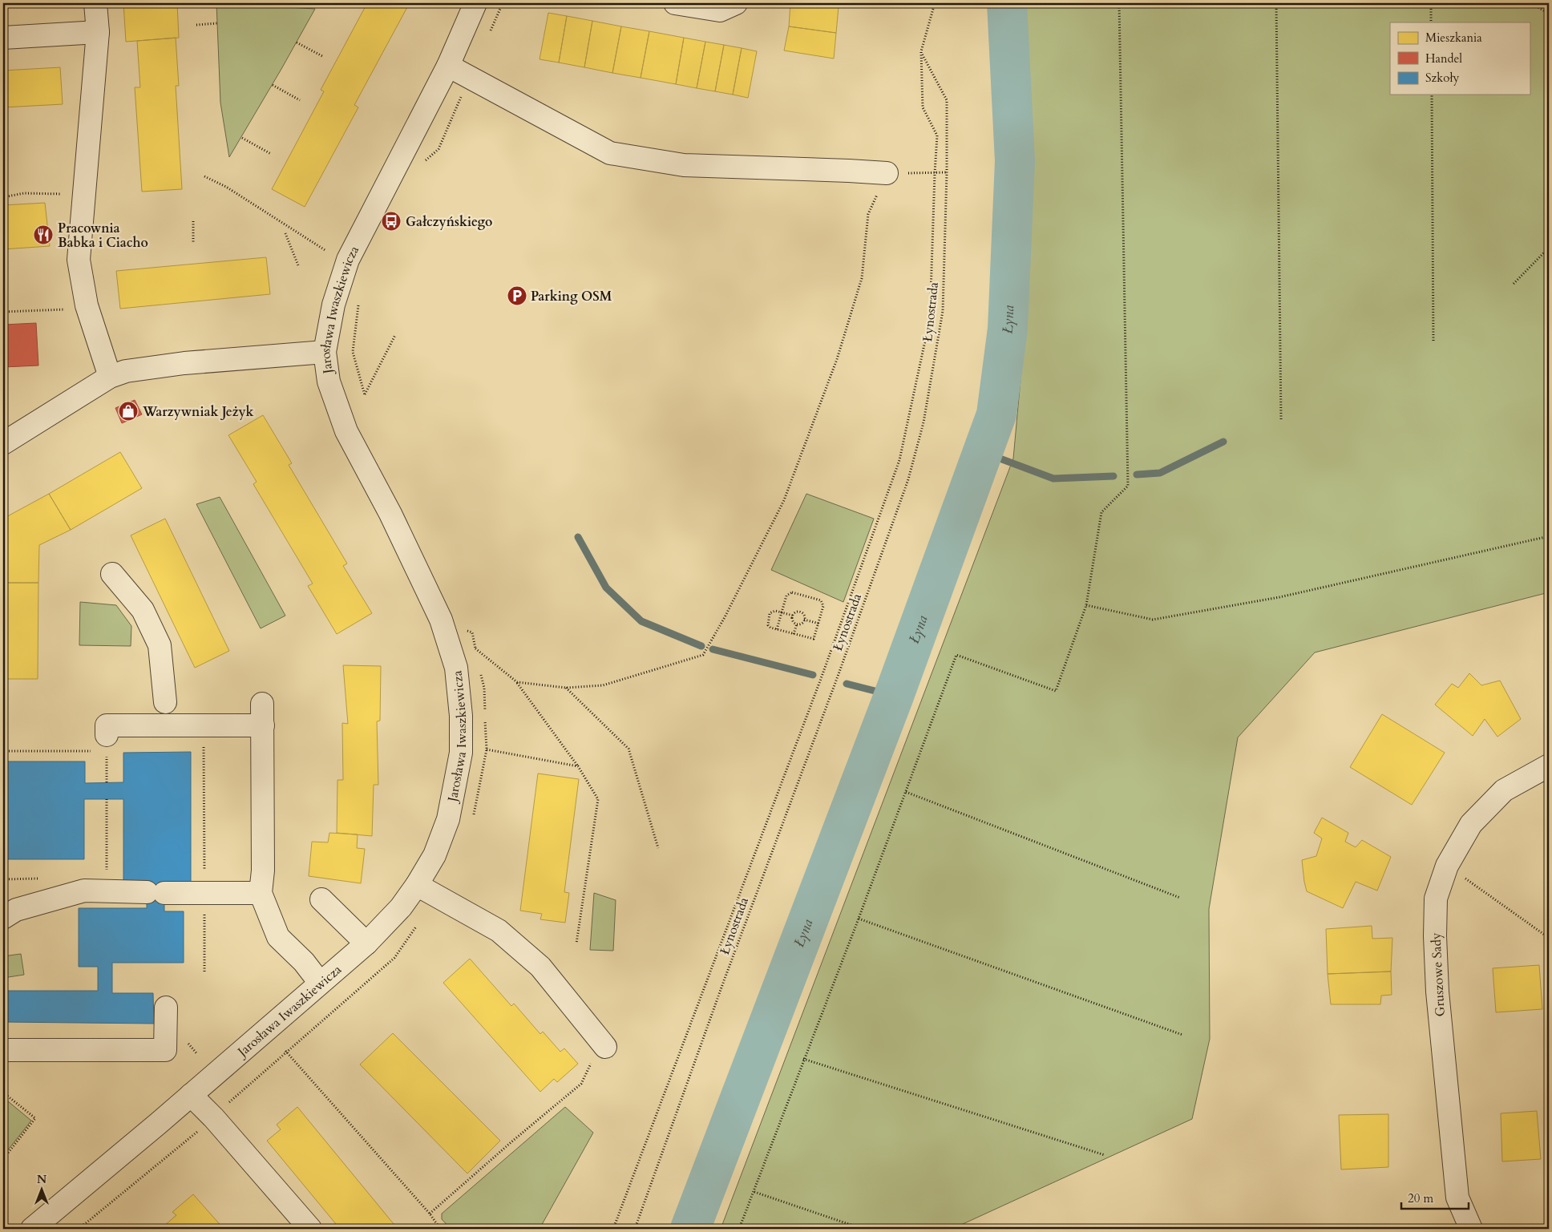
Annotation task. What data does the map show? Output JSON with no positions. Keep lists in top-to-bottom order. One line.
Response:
{"streets":{"street":["Jarosława Iwaszkiewicza","Gruszowe Sady"],"path":["Łynostrada"]},"water":["Łyna"],"places":{"bus stop":["Gałczyńskiego"],"restaurant":["Pracownia Babka i Ciacho"],"parking":["Parking OSM"],"shop":["Warzywniak Jeżyk"]},"legend":["Mieszkania","Handel","Szkoły"],"scale_bar":"20 m","north":"top"}
